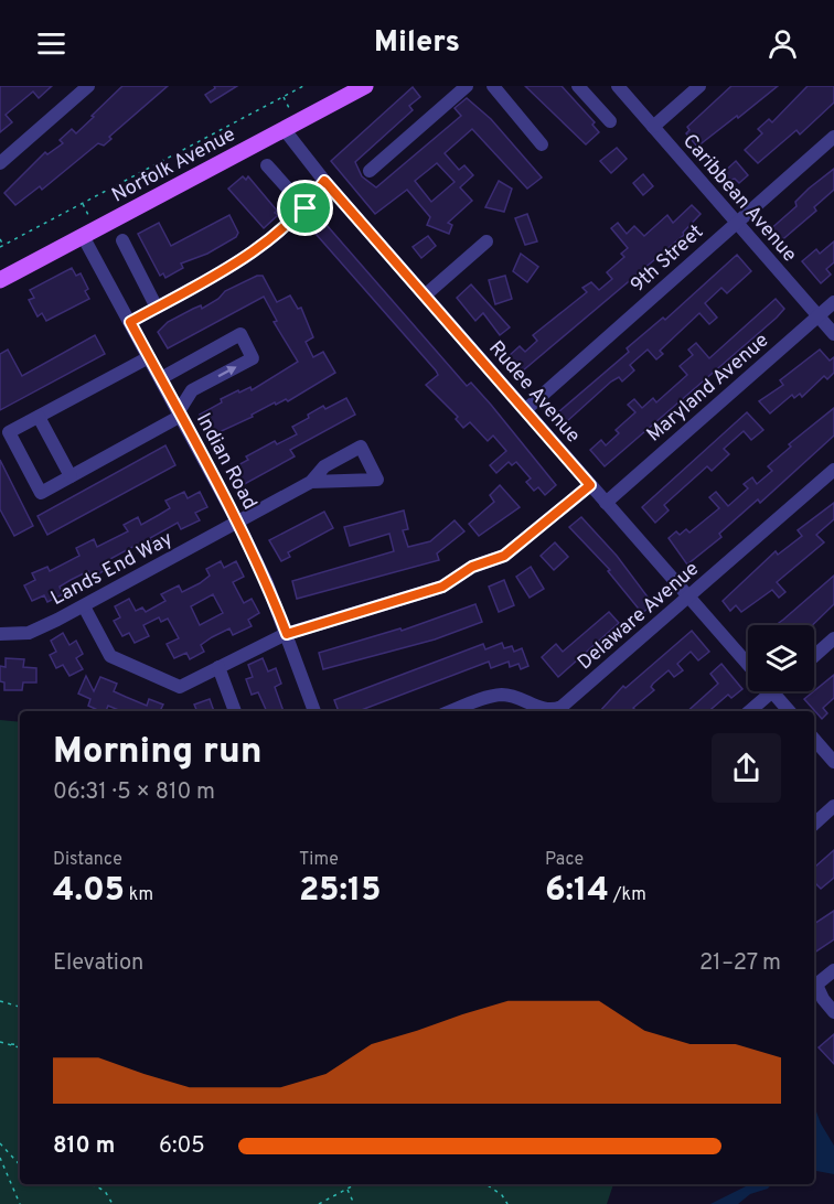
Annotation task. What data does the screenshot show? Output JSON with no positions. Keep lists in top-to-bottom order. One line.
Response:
{"streets":{"main road":["Norfolk Avenue"],"street":["Caribbean Avenue","9th Street","Maryland Avenue","Rudee Avenue","Indian Road","Lands End Way","Delaware Avenue"]},"crossings":[["Norfolk Avenue","Rudee Avenue"],["Norfolk Avenue","Indian Road"],["Caribbean Avenue","9th Street"],["Caribbean Avenue","Maryland Avenue"],["9th Street","Rudee Avenue"],["Maryland Avenue","Rudee Avenue"],["Rudee Avenue","Delaware Avenue"],["Indian Road","Lands End Way"]],"page":{"header":"Milers","heading":["Morning run","06:31 · 5 × 810 m"],"stats":[["Distance","4.05 km"],["Time","25:15"],["Pace","6:14 /km"]],"chart":["Elevation","21–27 m"],"list":[{"name":"810 m","note":"6:05"}]}}
